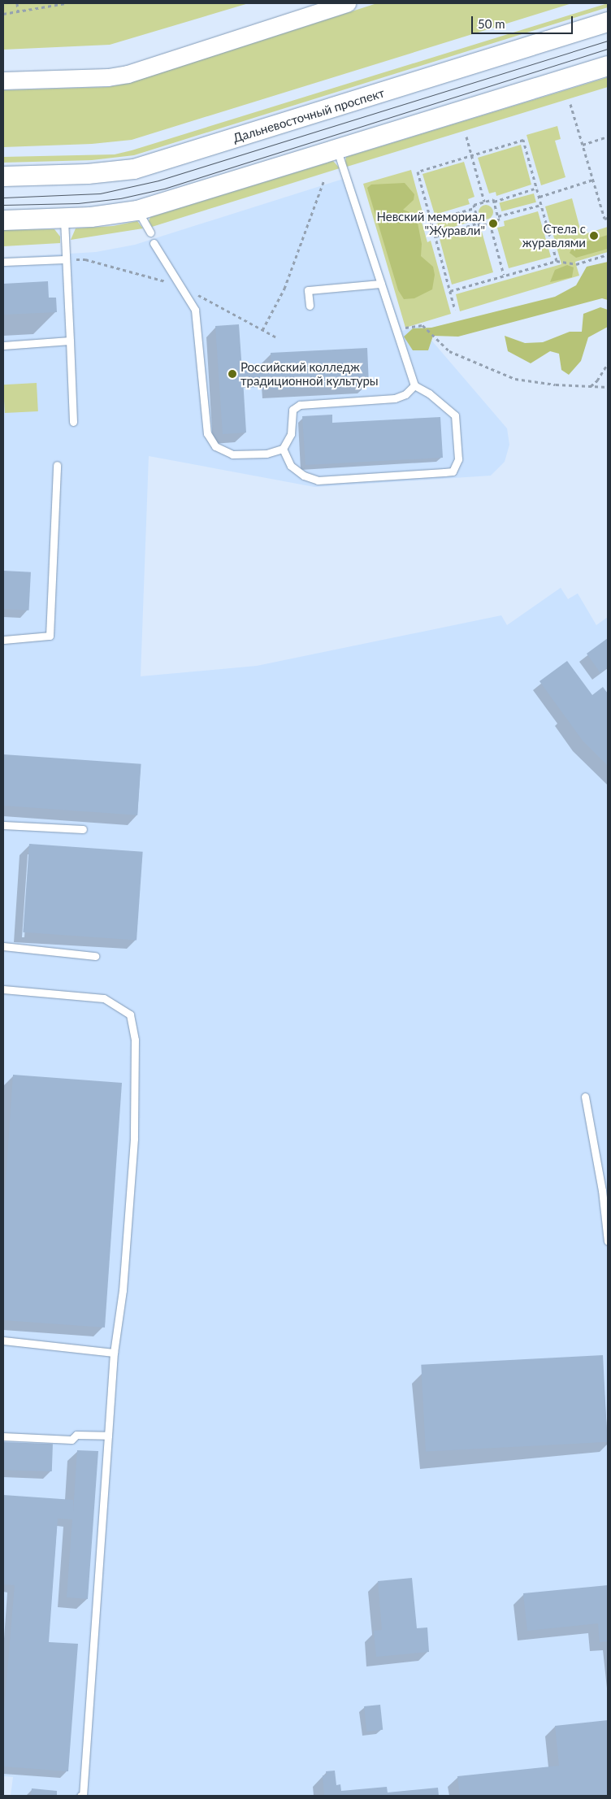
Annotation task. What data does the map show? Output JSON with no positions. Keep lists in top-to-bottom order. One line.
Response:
{"streets":{"main road":["Дальневосточный проспект"]},"places":["Невский мемориал \"Журавли\"","Стела с журавлями","Российский колледж традиционной культуры"],"scale_bar":"50 m"}
